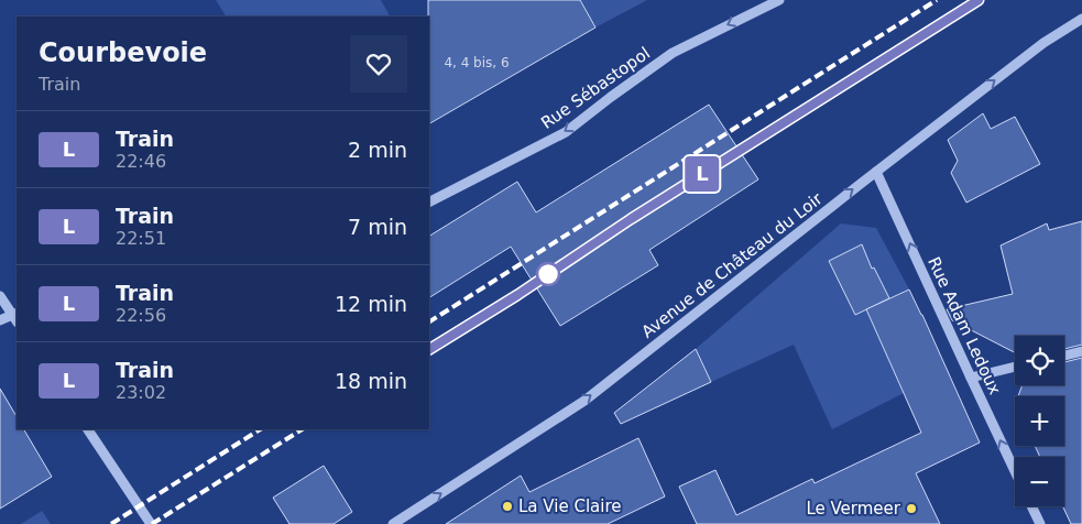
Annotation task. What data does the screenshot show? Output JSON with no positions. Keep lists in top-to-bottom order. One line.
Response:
{"streets":{"street":["Rue Sébastopol","Avenue de Château du Loir","Rue Adam Ledoux"]},"crossings":[["Avenue de Château du Loir","Rue Adam Ledoux"]],"one_way":["Rue Sébastopol","Avenue de Château du Loir","Rue Adam Ledoux"],"places":["La Vie Claire","Le Vermeer"],"house_numbers":["4, 4 bis, 6"],"page":{"on_map":"L","heading":["Courbevoie","Train"],"list":[{"mark":"L","name":"Train","note":"22:46","value":"2 min"},{"mark":"L","name":"Train","note":"22:51","value":"7 min"},{"mark":"L","name":"Train","note":"22:56","value":"12 min"},{"mark":"L","name":"Train","note":"23:02","value":"18 min"}],"map_buttons":["+","−"]}}
